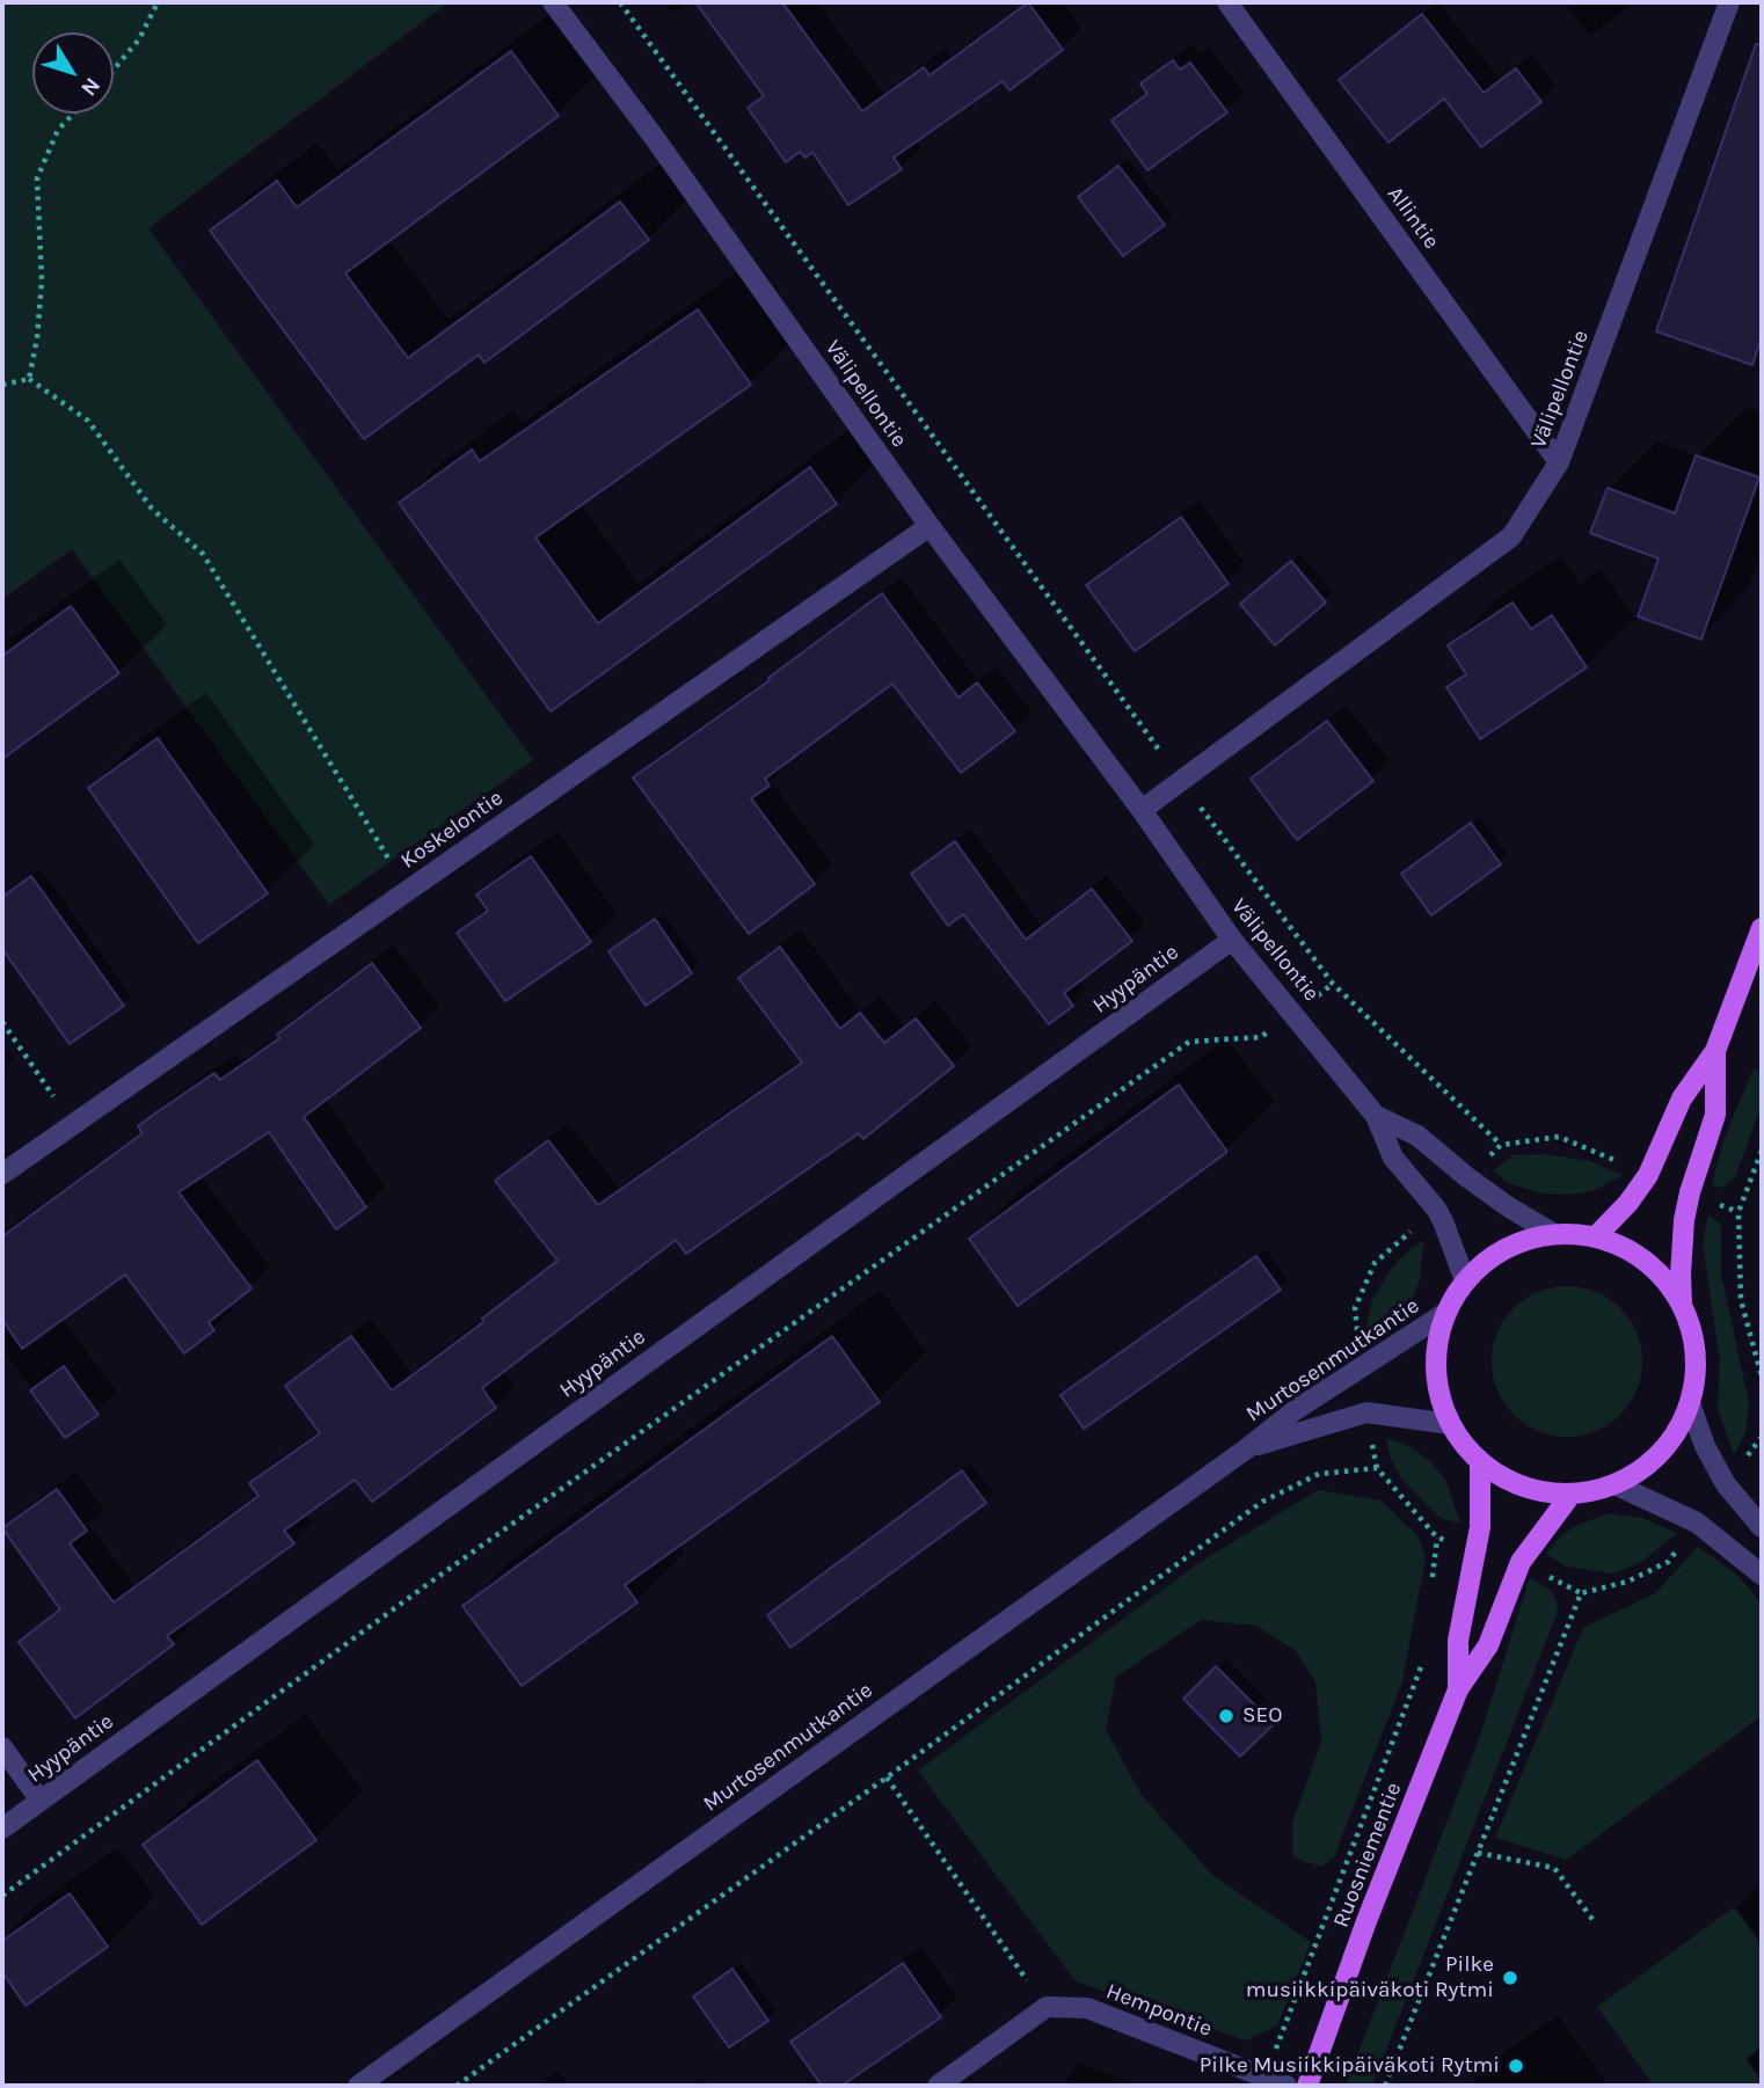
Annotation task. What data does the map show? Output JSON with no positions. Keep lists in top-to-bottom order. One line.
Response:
{"streets":{"main road":["Ruosniementie"],"street":["Allintie","Välipellontie","Koskelontie","Hyypäntie","Murtosenmutkantie","Hempontie"]},"crossings":[["Allintie","Välipellontie"],["Välipellontie","Koskelontie"],["Välipellontie","Hyypäntie"],["Välipellontie","Murtosenmutkantie"],["Välipellontie","Ruosniementie"],["Murtosenmutkantie","Ruosniementie"]],"places":["SEO","Pilke musiikkipäiväkoti Rytmi","Pilke Musiikkipäiväkoti Rytmi"],"north":"bottom right"}
